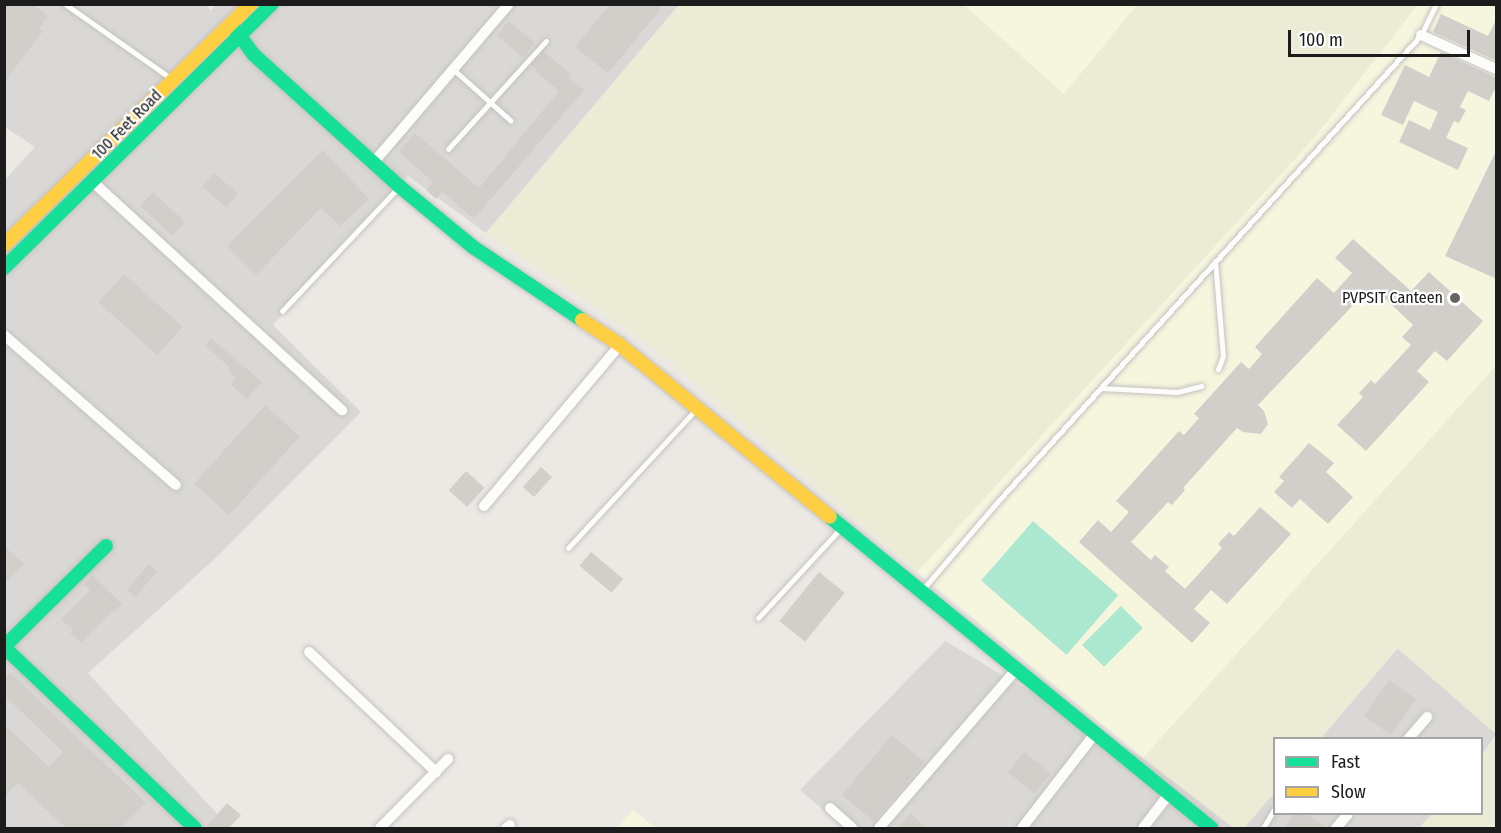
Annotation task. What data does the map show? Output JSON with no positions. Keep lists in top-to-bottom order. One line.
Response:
{"streets":{"street":["100 Feet Road"]},"places":["PVPSIT Canteen"],"legend":["Fast","Slow"],"scale_bar":"100 m"}
